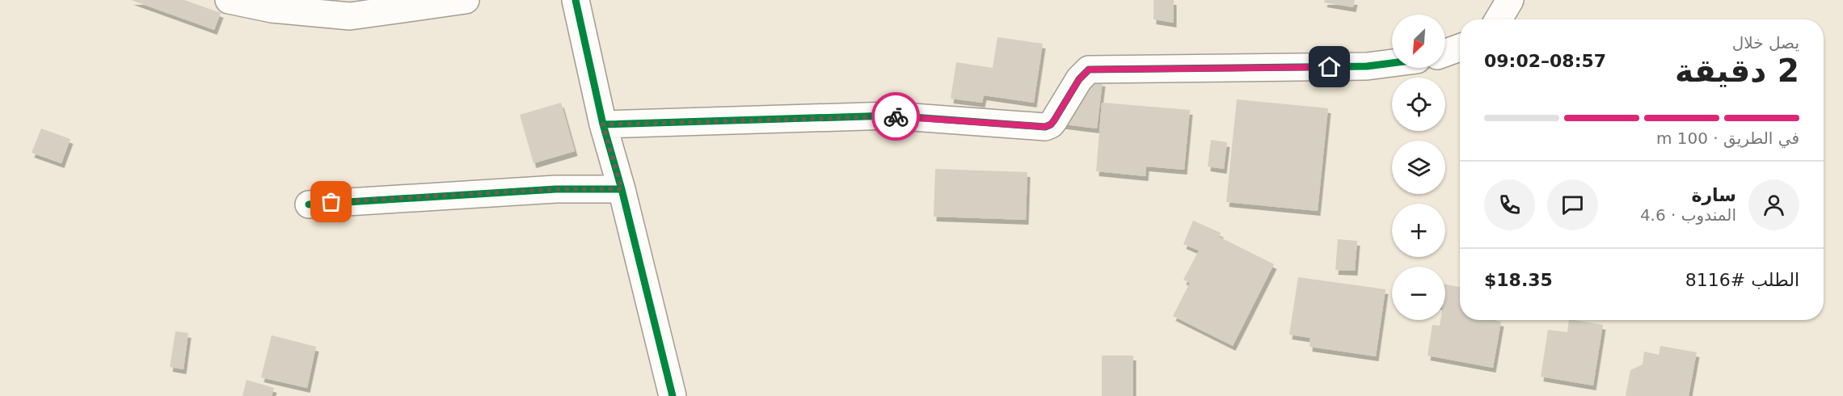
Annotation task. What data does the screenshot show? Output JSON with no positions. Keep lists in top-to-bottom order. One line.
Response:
{"north":"bottom left","page":{"map_buttons":["+","−"],"heading":["2 دقيقة","يصل خلال","08:57–09:02"],"panel":["سارة","المندوب · 4.6","الطلب #8116","$18.35"],"bar":"في الطريق · 100 m"}}
